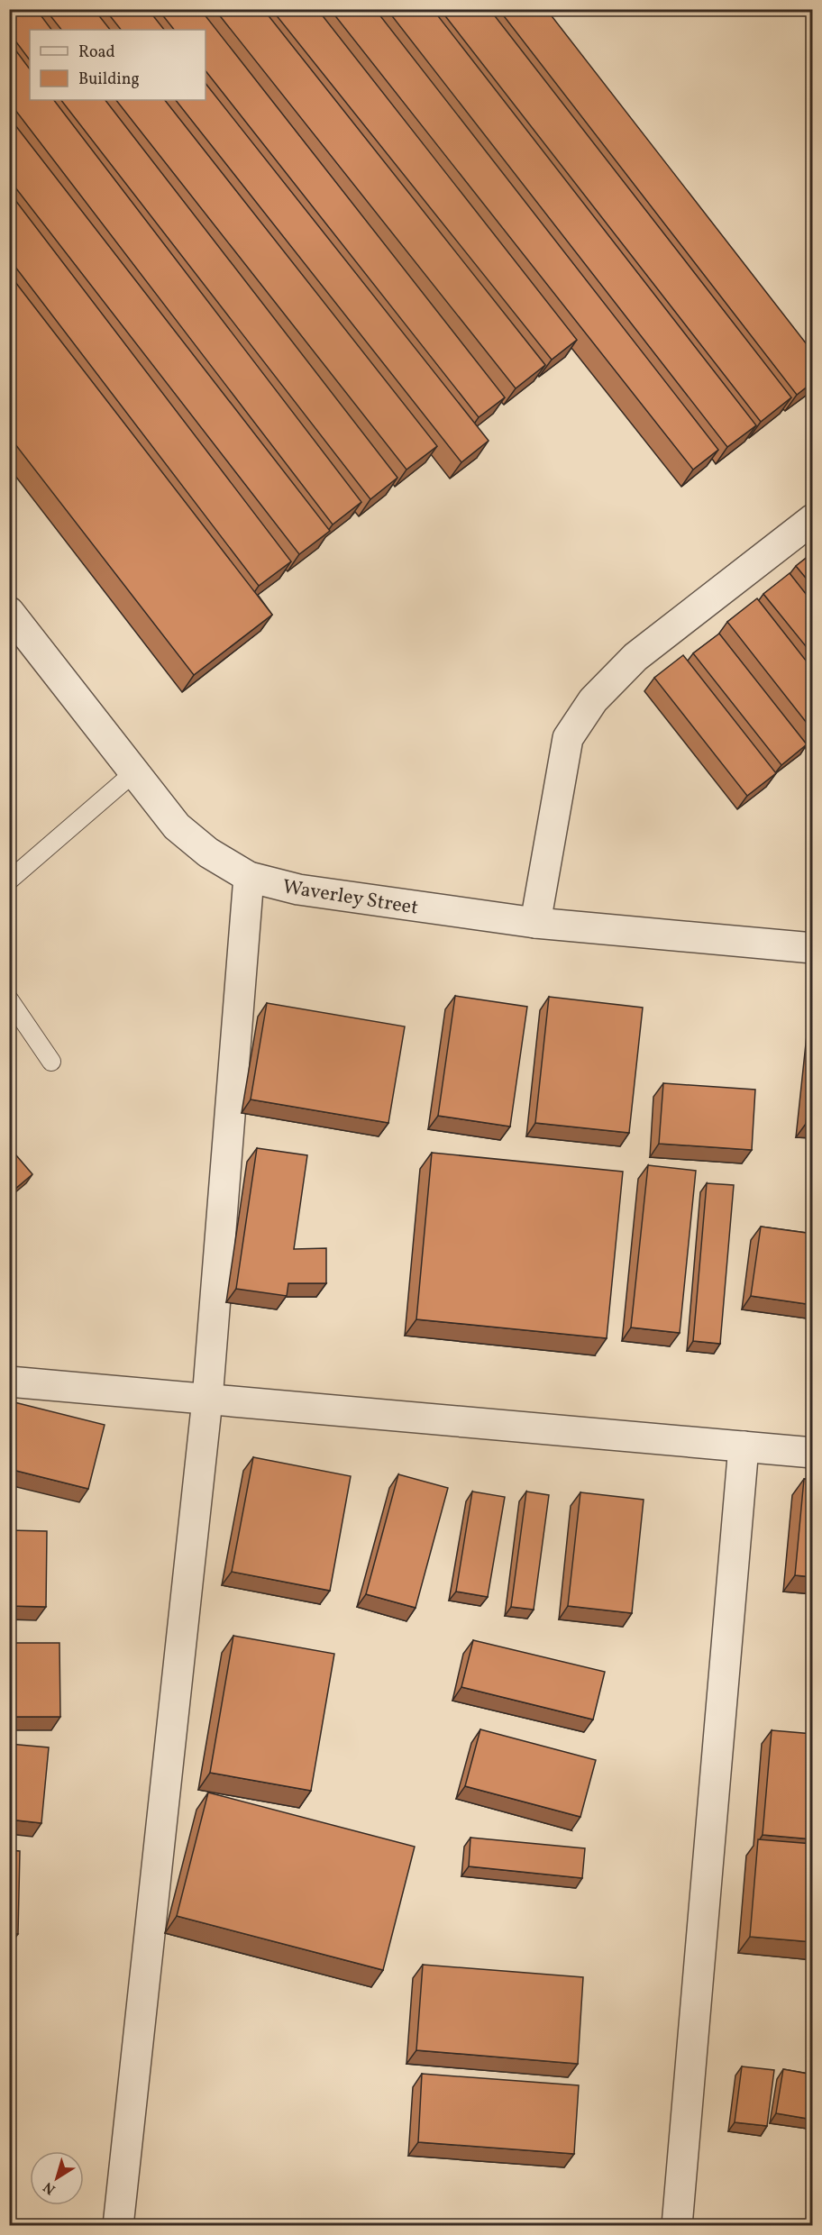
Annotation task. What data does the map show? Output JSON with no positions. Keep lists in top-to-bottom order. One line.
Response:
{"streets":{"street":["Waverley Street"]},"legend":["Road","Building"],"north":"bottom left"}
